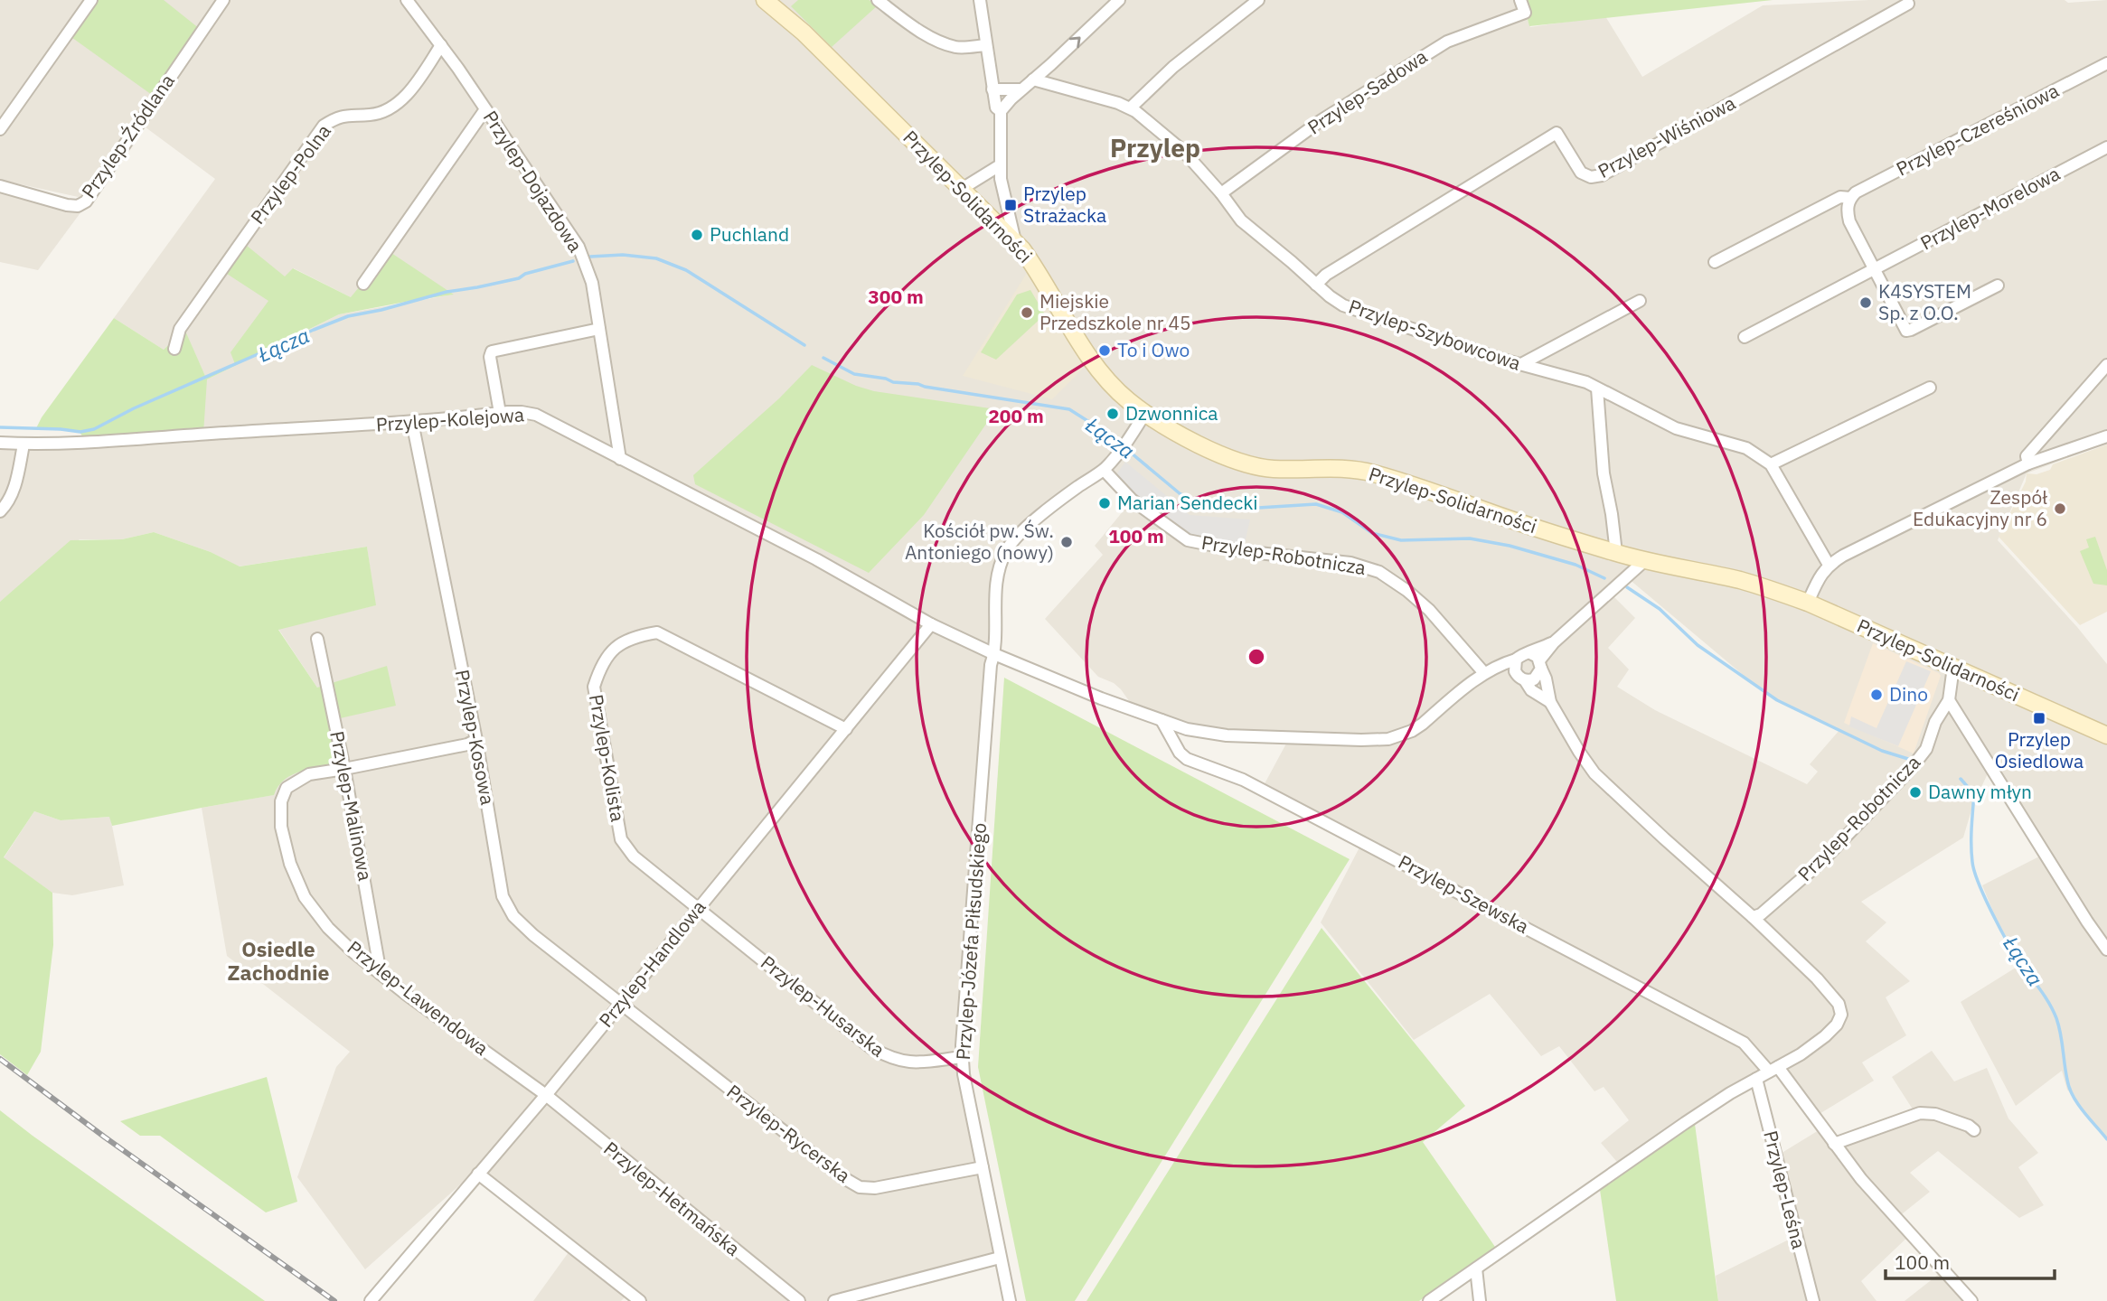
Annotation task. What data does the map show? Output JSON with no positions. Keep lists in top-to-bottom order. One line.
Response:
{"streets":{"main road":["Przylep-Solidarności"],"street":["Przylep-Sadowa","Przylep-Czereśniowa","Przylep-Źródlana","Przylep-Wiśniowa","Przylep-Polna","Przylep-Dojazdowa","Przylep-Morelowa","Przylep-Szybowcowa","Przylep-Kolejowa","Przylep-Robotnicza","Przylep-Kosowa","Przylep-Kolista","Przylep-Malinowa","Przylep-Szewska","Przylep-Józefa Piłsudskiego","Przylep-Handlowa","Przylep-Lawendowa","Przylep-Husarska","Przylep-Rycerska","Przylep-Leśna","Przylep-Hetmańska"]},"crossings":[["Przylep-Sadowa","Przylep-Szybowcowa"],["Przylep-Wiśniowa","Przylep-Szybowcowa"],["Przylep-Polna","Przylep-Dojazdowa"],["Przylep-Dojazdowa","Przylep-Kolejowa"],["Przylep-Solidarności","Przylep-Robotnicza"],["Przylep-Kolejowa","Przylep-Kosowa"],["Przylep-Kolejowa","Przylep-Józefa Piłsudskiego"],["Przylep-Kolejowa","Przylep-Handlowa"],["Przylep-Kosowa","Przylep-Handlowa"],["Przylep-Kosowa","Przylep-Lawendowa"],["Przylep-Kosowa","Przylep-Rycerska"],["Przylep-Kolista","Przylep-Handlowa"],["Przylep-Kolista","Przylep-Husarska"],["Przylep-Malinowa","Przylep-Lawendowa"],["Przylep-Józefa Piłsudskiego","Przylep-Husarska"],["Przylep-Józefa Piłsudskiego","Przylep-Rycerska"],["Przylep-Handlowa","Przylep-Lawendowa"],["Przylep-Handlowa","Przylep-Husarska"],["Przylep-Handlowa","Przylep-Rycerska"],["Przylep-Handlowa","Przylep-Hetmańska"],["Przylep-Lawendowa","Przylep-Hetmańska"]],"districts":["Przylep","Osiedle Zachodnie"],"water":["Łącza"],"places":{"transit":["Przylep Strażacka","Przylep Osiedlowa"],"other":["Puchland","K4SYSTEM Sp. z O.O.","Miejskie Przedszkole nr 45","To i Owo","Dzwonnica","Marian Sendecki","Zespół Edukacyjny nr 6","Kościół pw. Św. Antoniego (nowy)","Dino","Dawny młyn"]},"scale_bar":"100 m","rings":["300 m","200 m","100 m"]}
